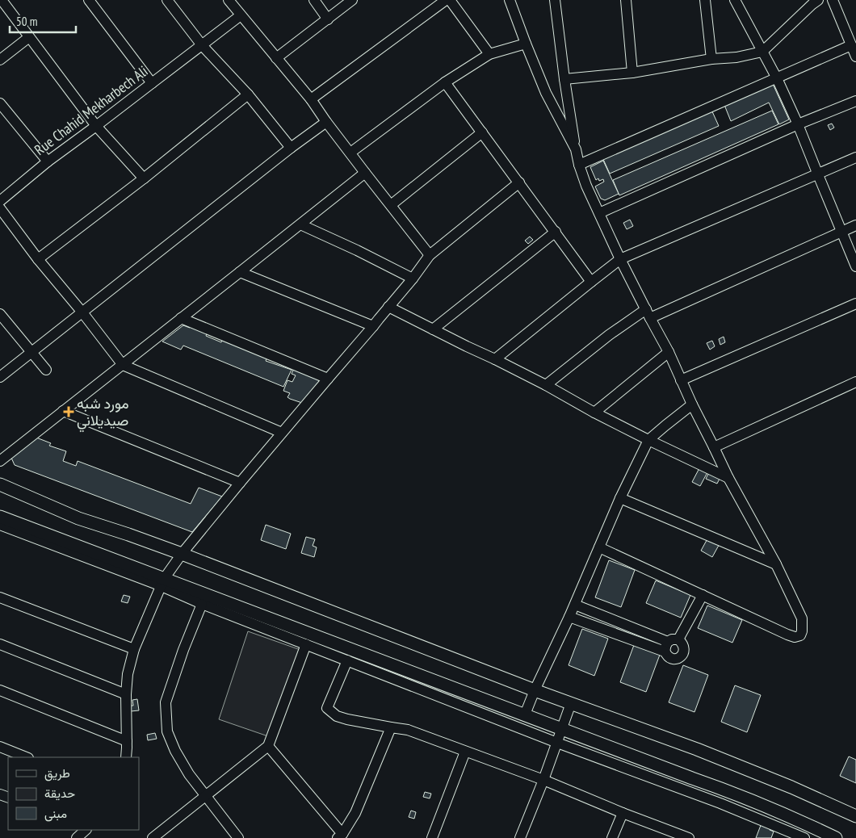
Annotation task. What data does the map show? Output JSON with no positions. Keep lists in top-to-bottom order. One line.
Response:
{"streets":{"street":["Rue Chahid Mekharbech Ali"]},"places":{"health":["مورد شبه صيديلاني"]},"legend":["طريق","حديقة","مبنى"],"scale_bar":"50 m"}
